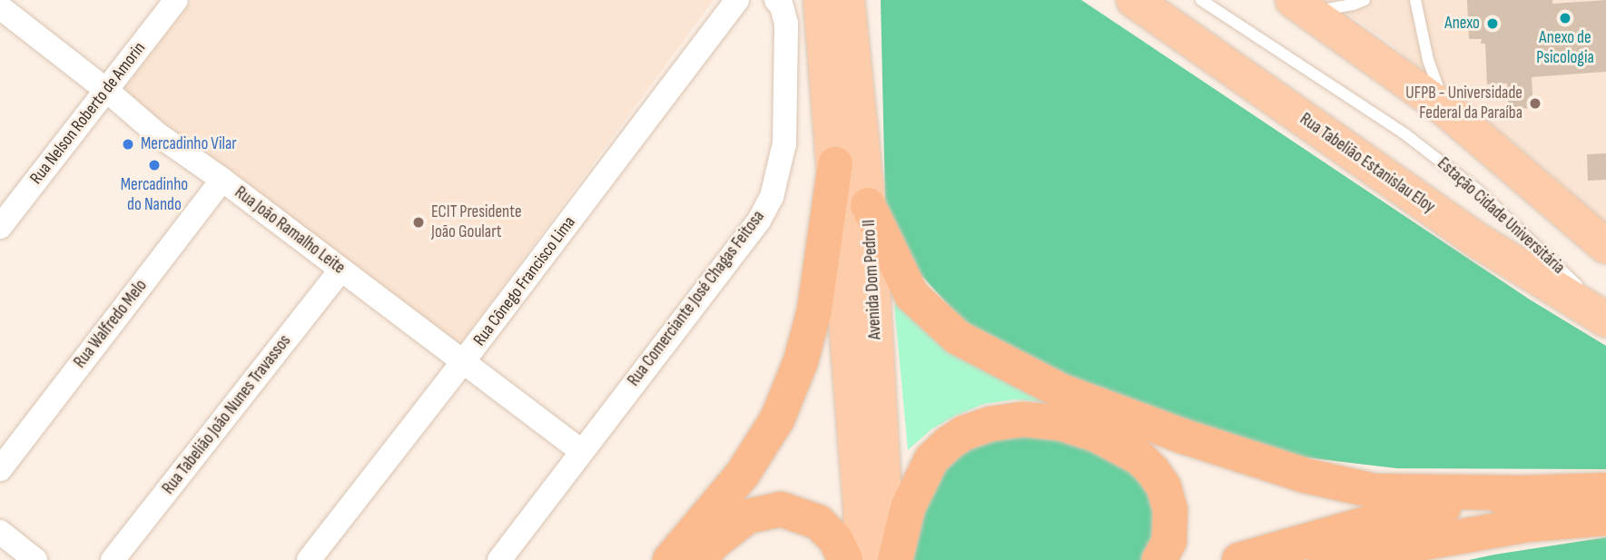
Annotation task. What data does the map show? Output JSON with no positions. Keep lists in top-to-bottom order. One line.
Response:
{"streets":{"main road":["Rua Tabelião Estanislau Eloy","Avenida Dom Pedro II"],"street":["Rua Nelson Roberto de Amorin","Rua João Ramalho Leite","Rua Cônego Francisco Lima","Rua Comerciante José Chagas Feitosa","Rua Walfredo Melo","Rua Tabelião João Nunes Travassos"],"lane":["Estação Cidade Universitária"]},"crossings":[["Rua Nelson Roberto de Amorin","Rua João Ramalho Leite"],["Rua João Ramalho Leite","Rua Cônego Francisco Lima"],["Rua João Ramalho Leite","Rua Comerciante José Chagas Feitosa"],["Rua João Ramalho Leite","Rua Walfredo Melo"],["Rua João Ramalho Leite","Rua Tabelião João Nunes Travassos"]],"places":["Anexo de Psicologia","Anexo","UFPB - Universidade Federal da Paraíba","Mercadinho Vilar","Mercadinho do Nando","ECIT Presidente João Goulart"]}
